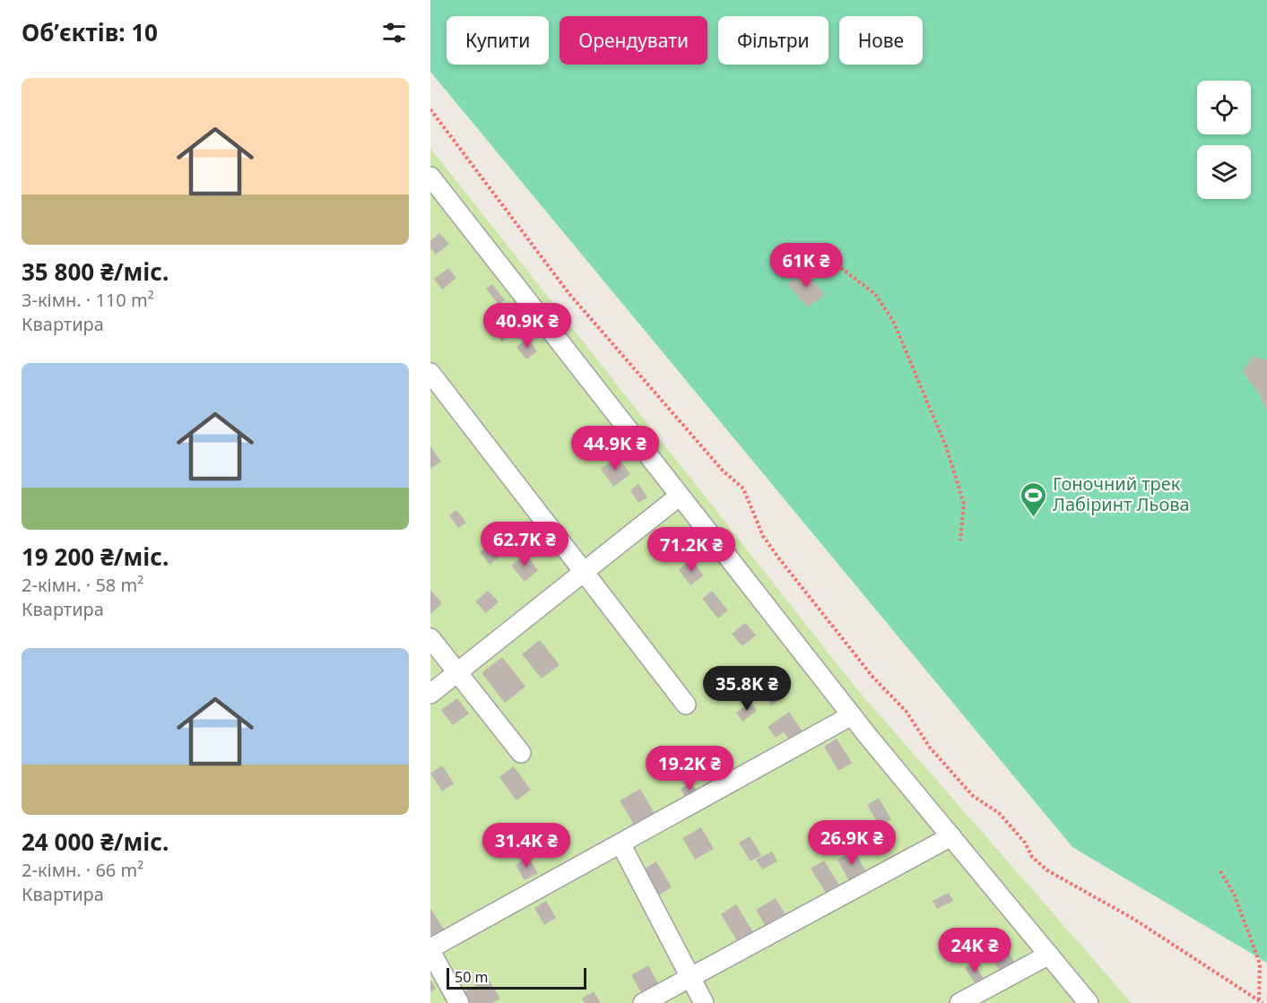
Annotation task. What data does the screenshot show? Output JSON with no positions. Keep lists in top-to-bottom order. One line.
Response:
{"places":{"sports":["Гоночний трек Лабіринт Льова"]},"scale_bar":"50 m","page":{"heading":"Об’єктів: 10","chip":["Купити","Орендувати","Фільтри","Нове"],"list":[{"name":"35 800 ₴/міс.","note":"3-кімн. · 110 m² · Квартира"},{"name":"19 200 ₴/міс.","note":"2-кімн. · 58 m² · Квартира"},{"name":"24 000 ₴/міс.","note":"2-кімн. · 66 m² · Квартира"}],"price":["61K ₴","40.9K ₴","44.9K ₴","62.7K ₴","71.2K ₴","35.8K ₴","19.2K ₴","26.9K ₴","31.4K ₴","24K ₴"],"scale":"50 m"}}
